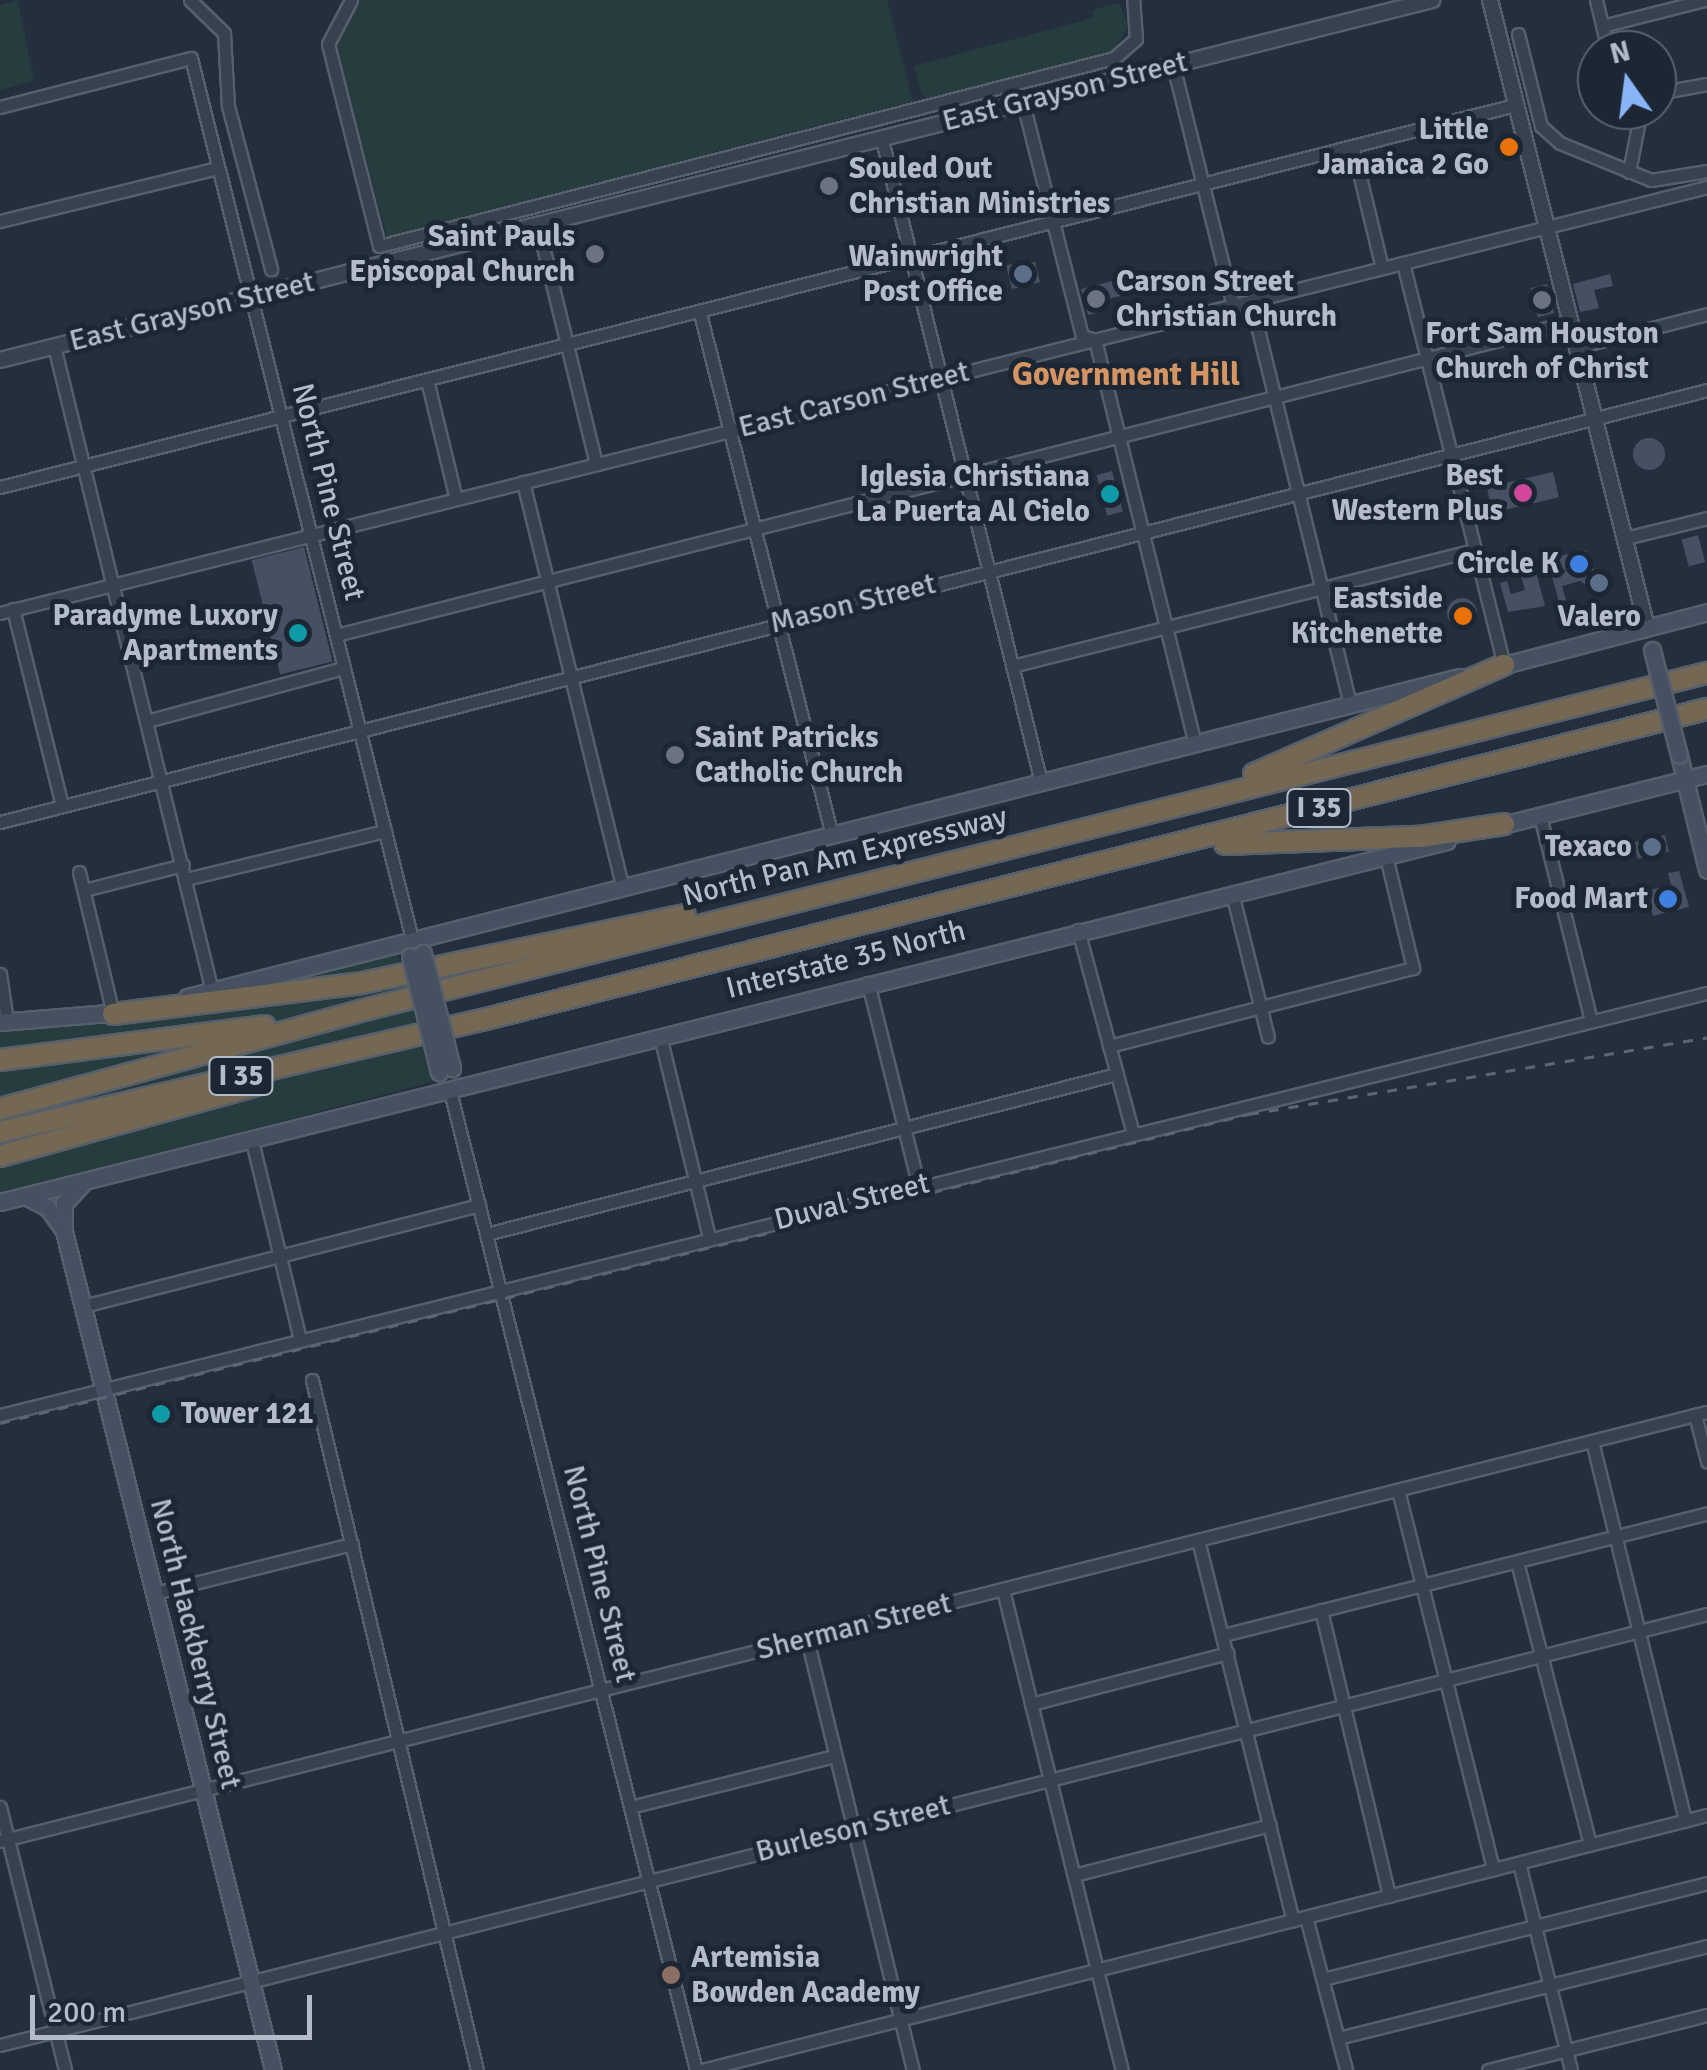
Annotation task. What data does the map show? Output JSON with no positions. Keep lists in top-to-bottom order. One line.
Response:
{"streets":{"highway":["I 35","North Pan Am Expressway"],"main road":["North Pine Street","Interstate 35 North","North Hackberry Street"],"street":["East Grayson Street","East Carson Street","Mason Street","Duval Street","Sherman Street","Burleson Street"]},"crossings":[["East Grayson Street","North Pine Street"],["East Carson Street","North Pine Street"],["North Pine Street","Mason Street"],["North Pine Street","Interstate 35 North"],["North Pine Street","Duval Street"],["North Pine Street","Sherman Street"],["North Pine Street","Burleson Street"],["Duval Street","North Hackberry Street"],["Sherman Street","North Hackberry Street"],["North Hackberry Street","Burleson Street"]],"districts":["Government Hill"],"places":["Little Jamaica 2 Go","Souled Out Christian Ministries","Saint Pauls Episcopal Church","Wainwright Post Office","Carson Street Christian Church","Fort Sam Houston Church of Christ","Best Western Plus","Iglesia Christiana La Puerta Al Cielo","Circle K","Valero","Eastside Kitchenette","Paradyme Luxory Apartments","Saint Patricks Catholic Church","Texaco","Food Mart","Tower 121","Artemisia Bowden Academy"],"scale_bar":"200 m","north":"top"}
